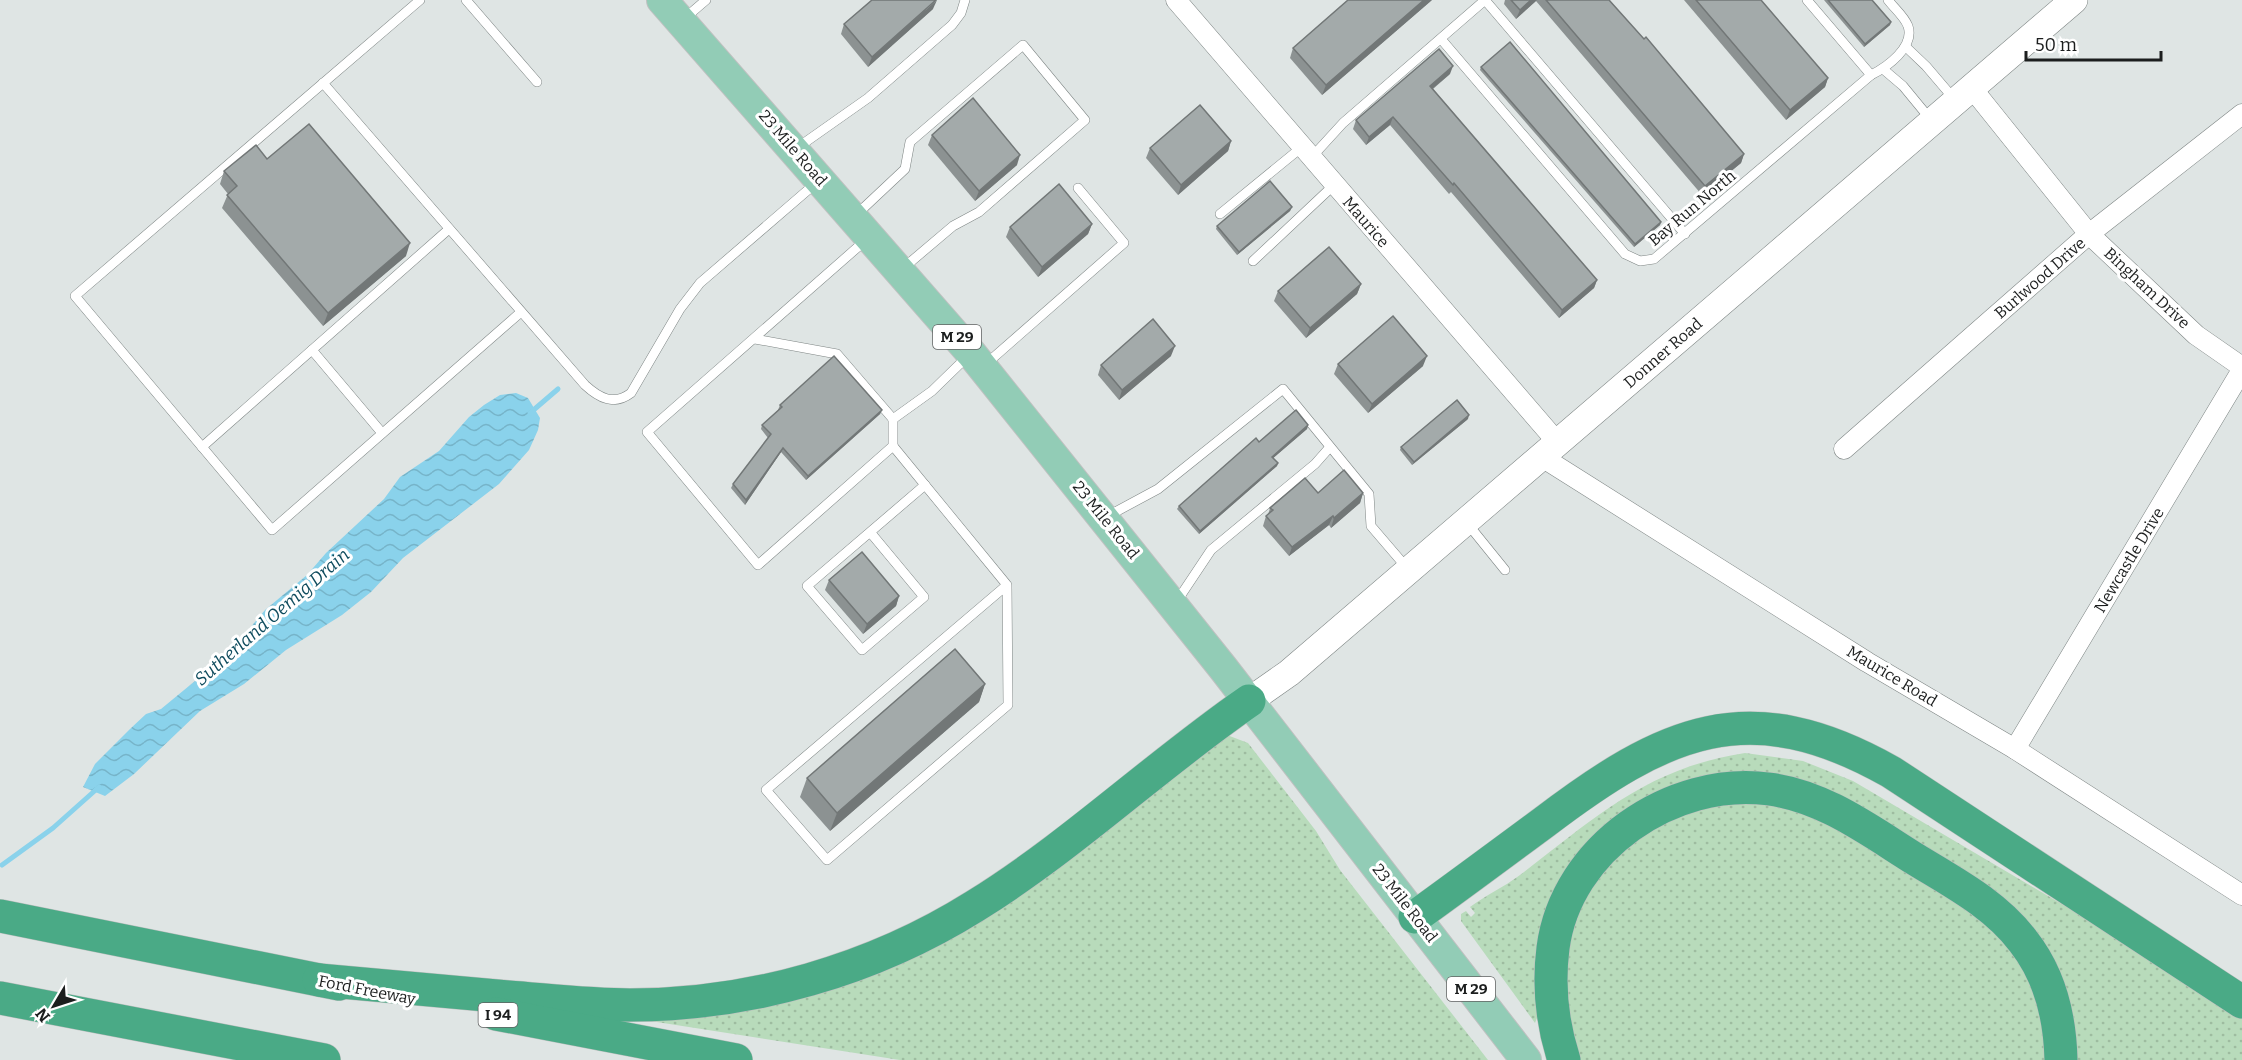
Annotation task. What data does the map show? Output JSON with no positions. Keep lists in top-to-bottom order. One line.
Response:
{"streets":{"highway":["Ford Freeway","I 94"],"main road":["23 Mile Road","M 29"],"street":["Maurice","Burlwood Drive","Bingham Drive","Donner Road","Newcastle Drive","Maurice Road"],"lane":["Bay Run North"]},"crossings":[["23 Mile Road","Donner Road"],["Maurice","Donner Road"],["Maurice","Maurice Road"],["Burlwood Drive","Bingham Drive"],["Bingham Drive","Donner Road"],["Bingham Drive","Newcastle Drive"],["Donner Road","Maurice Road"],["Newcastle Drive","Maurice Road"]],"water":["Sutherland Oemig Drain"],"scale_bar":"50 m","north":"bottom left"}
